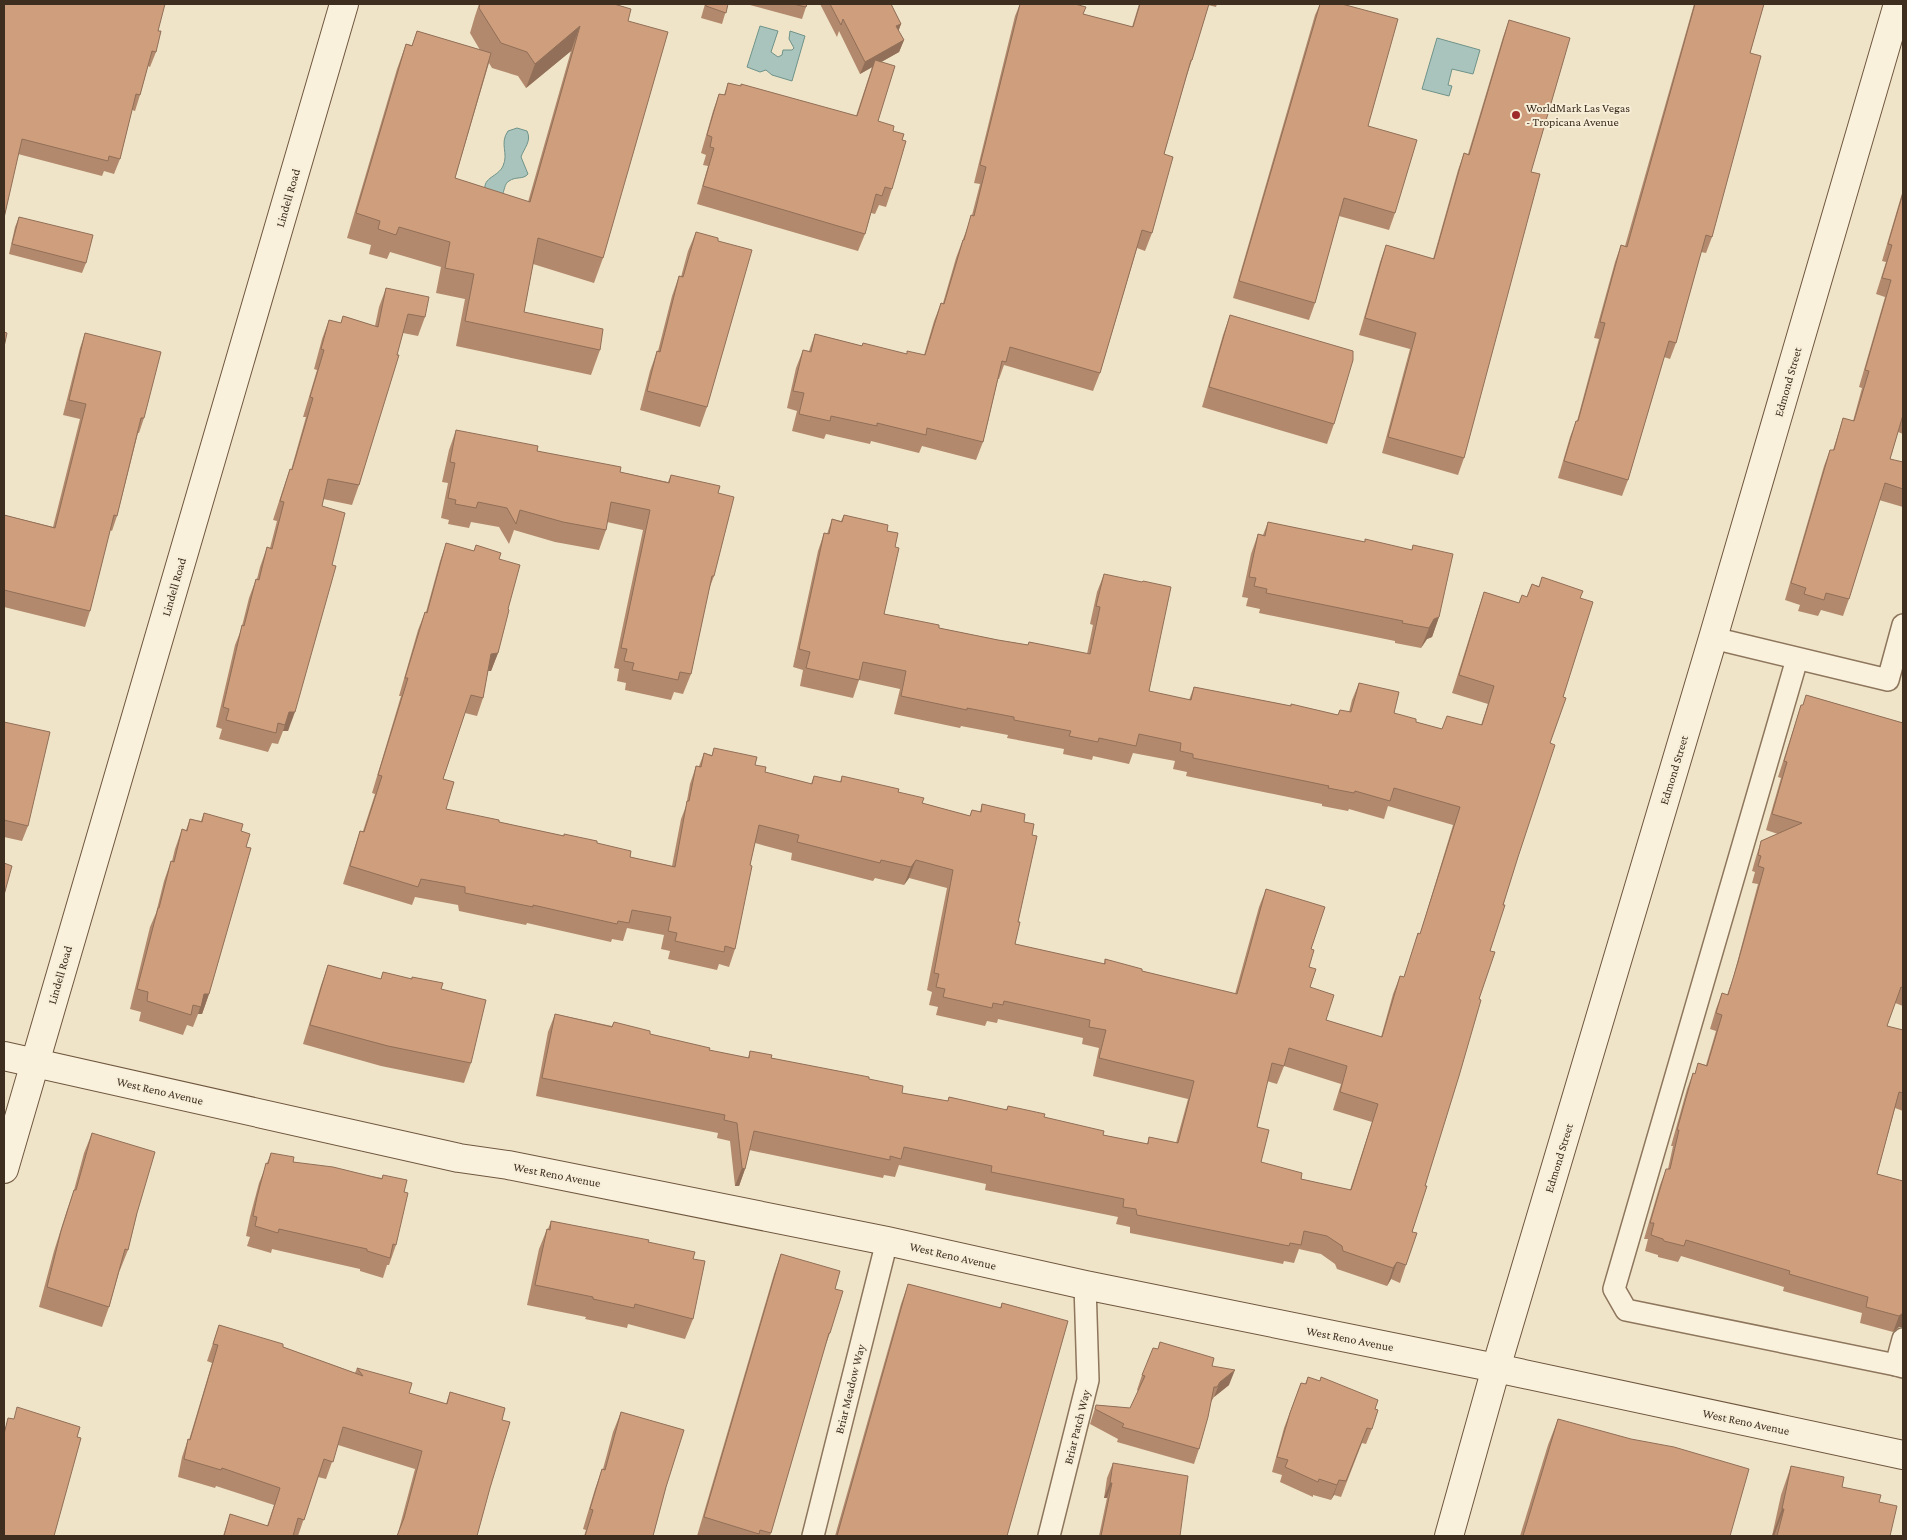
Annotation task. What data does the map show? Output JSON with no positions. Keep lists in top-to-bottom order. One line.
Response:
{"streets":{"street":["Lindell Road","Edmond Street","West Reno Avenue","Briar Meadow Way","Briar Patch Way"]},"crossings":[["Lindell Road","West Reno Avenue"],["Edmond Street","West Reno Avenue"],["West Reno Avenue","Briar Meadow Way"],["West Reno Avenue","Briar Patch Way"]],"places":["WorldMark Las Vegas - Tropicana Avenue"]}
